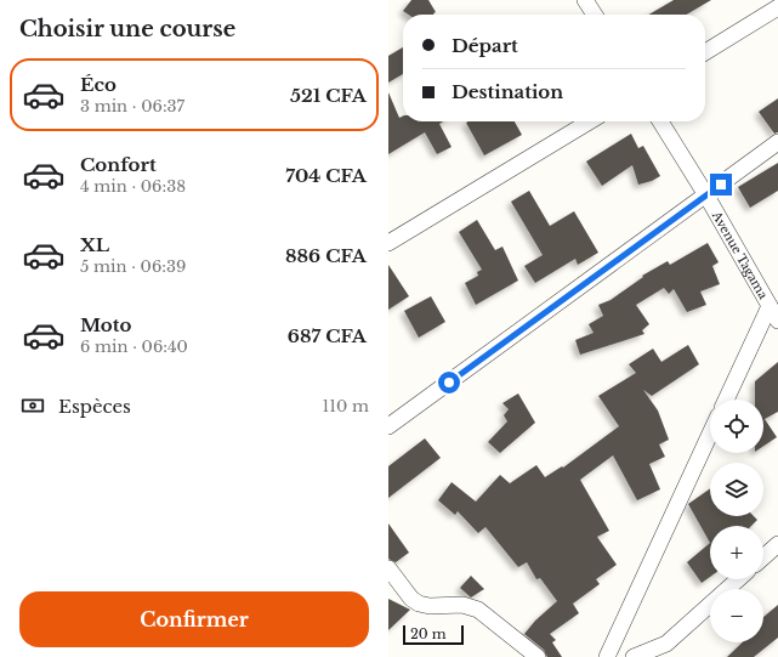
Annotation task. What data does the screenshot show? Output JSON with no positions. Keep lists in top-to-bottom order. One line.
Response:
{"streets":{"street":["Avenue Tagama"]},"scale_bar":"20 m","page":{"heading":"Choisir une course","banner":["Départ","Destination"],"list":[{"name":"Éco","note":"3 min · 06:37","value":"521 CFA"},{"name":"Confort","note":"4 min · 06:38","value":"704 CFA"},{"name":"XL","note":"5 min · 06:39","value":"886 CFA"},{"name":"Moto","note":"6 min · 06:40","value":"687 CFA"}],"pay":["Espèces","110 m"],"map_buttons":["+","−"],"buttons":"Confirmer","scale":"20 m"}}
